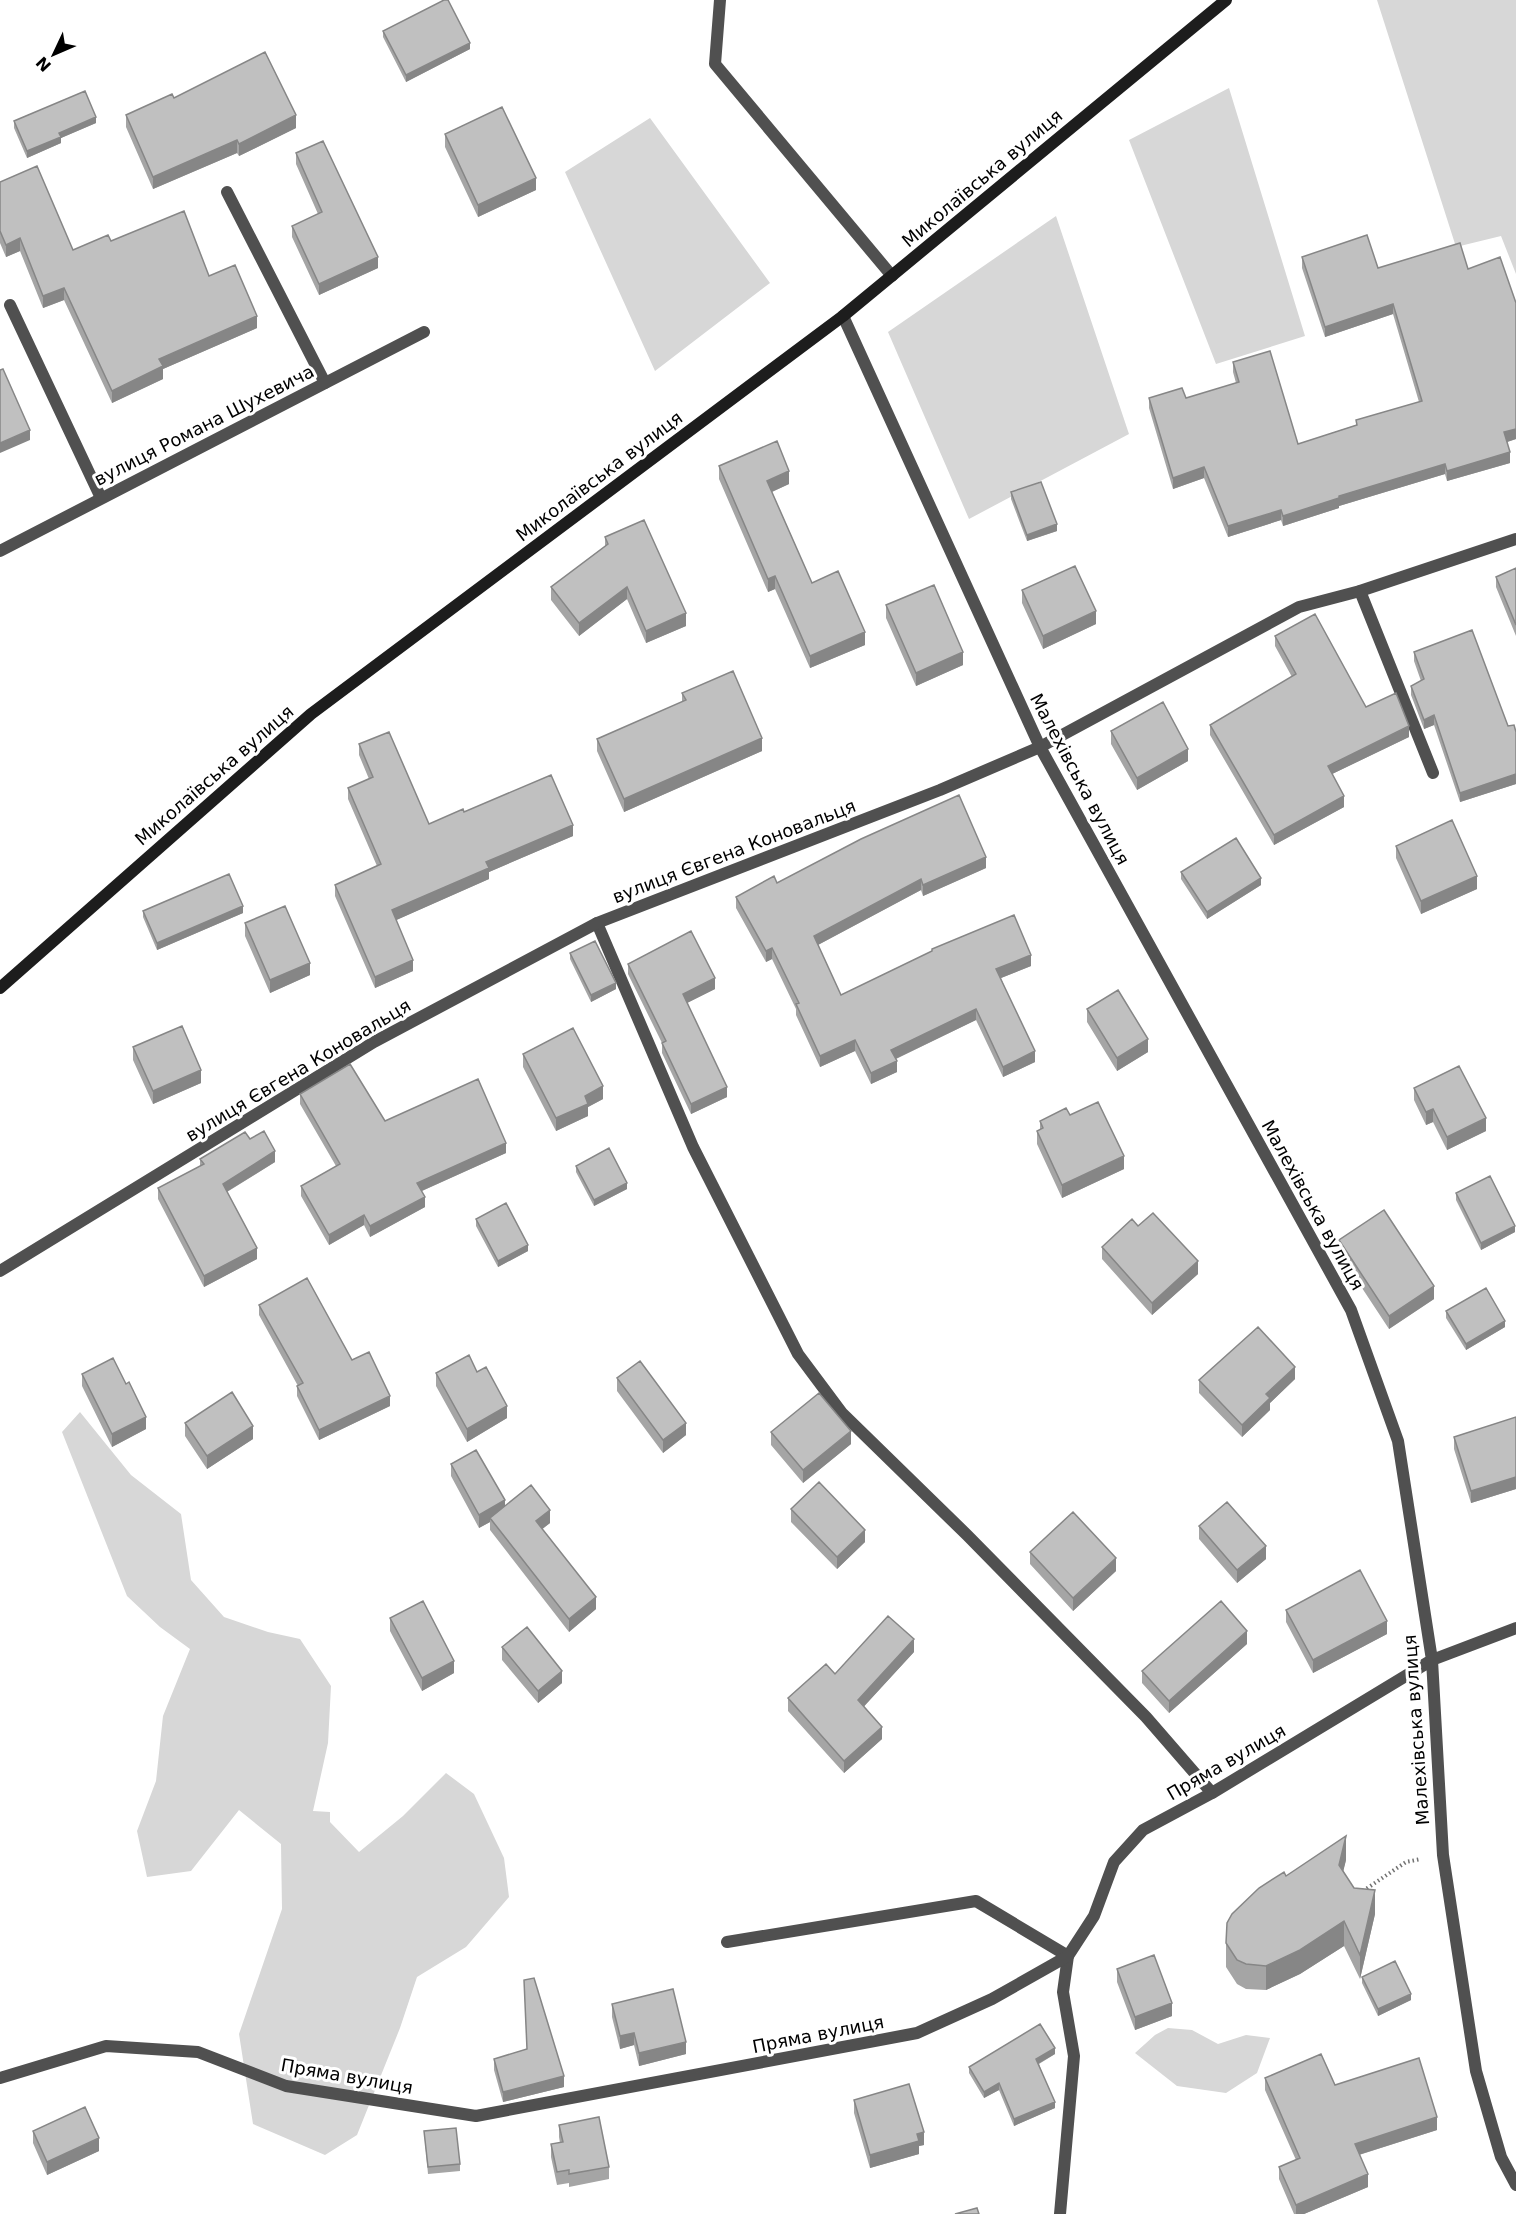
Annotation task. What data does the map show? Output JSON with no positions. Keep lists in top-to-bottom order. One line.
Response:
{"streets":{"main road":["Миколаївська вулиця"],"street":["вулиця Романа Шухевича","Малехівська вулиця","вулиця Євгена Коновальця","Пряма вулиця"]},"crossings":[["Миколаївська вулиця","Малехівська вулиця"],["Малехівська вулиця","вулиця Євгена Коновальця"],["Малехівська вулиця","Пряма вулиця"]],"north":"bottom left"}
